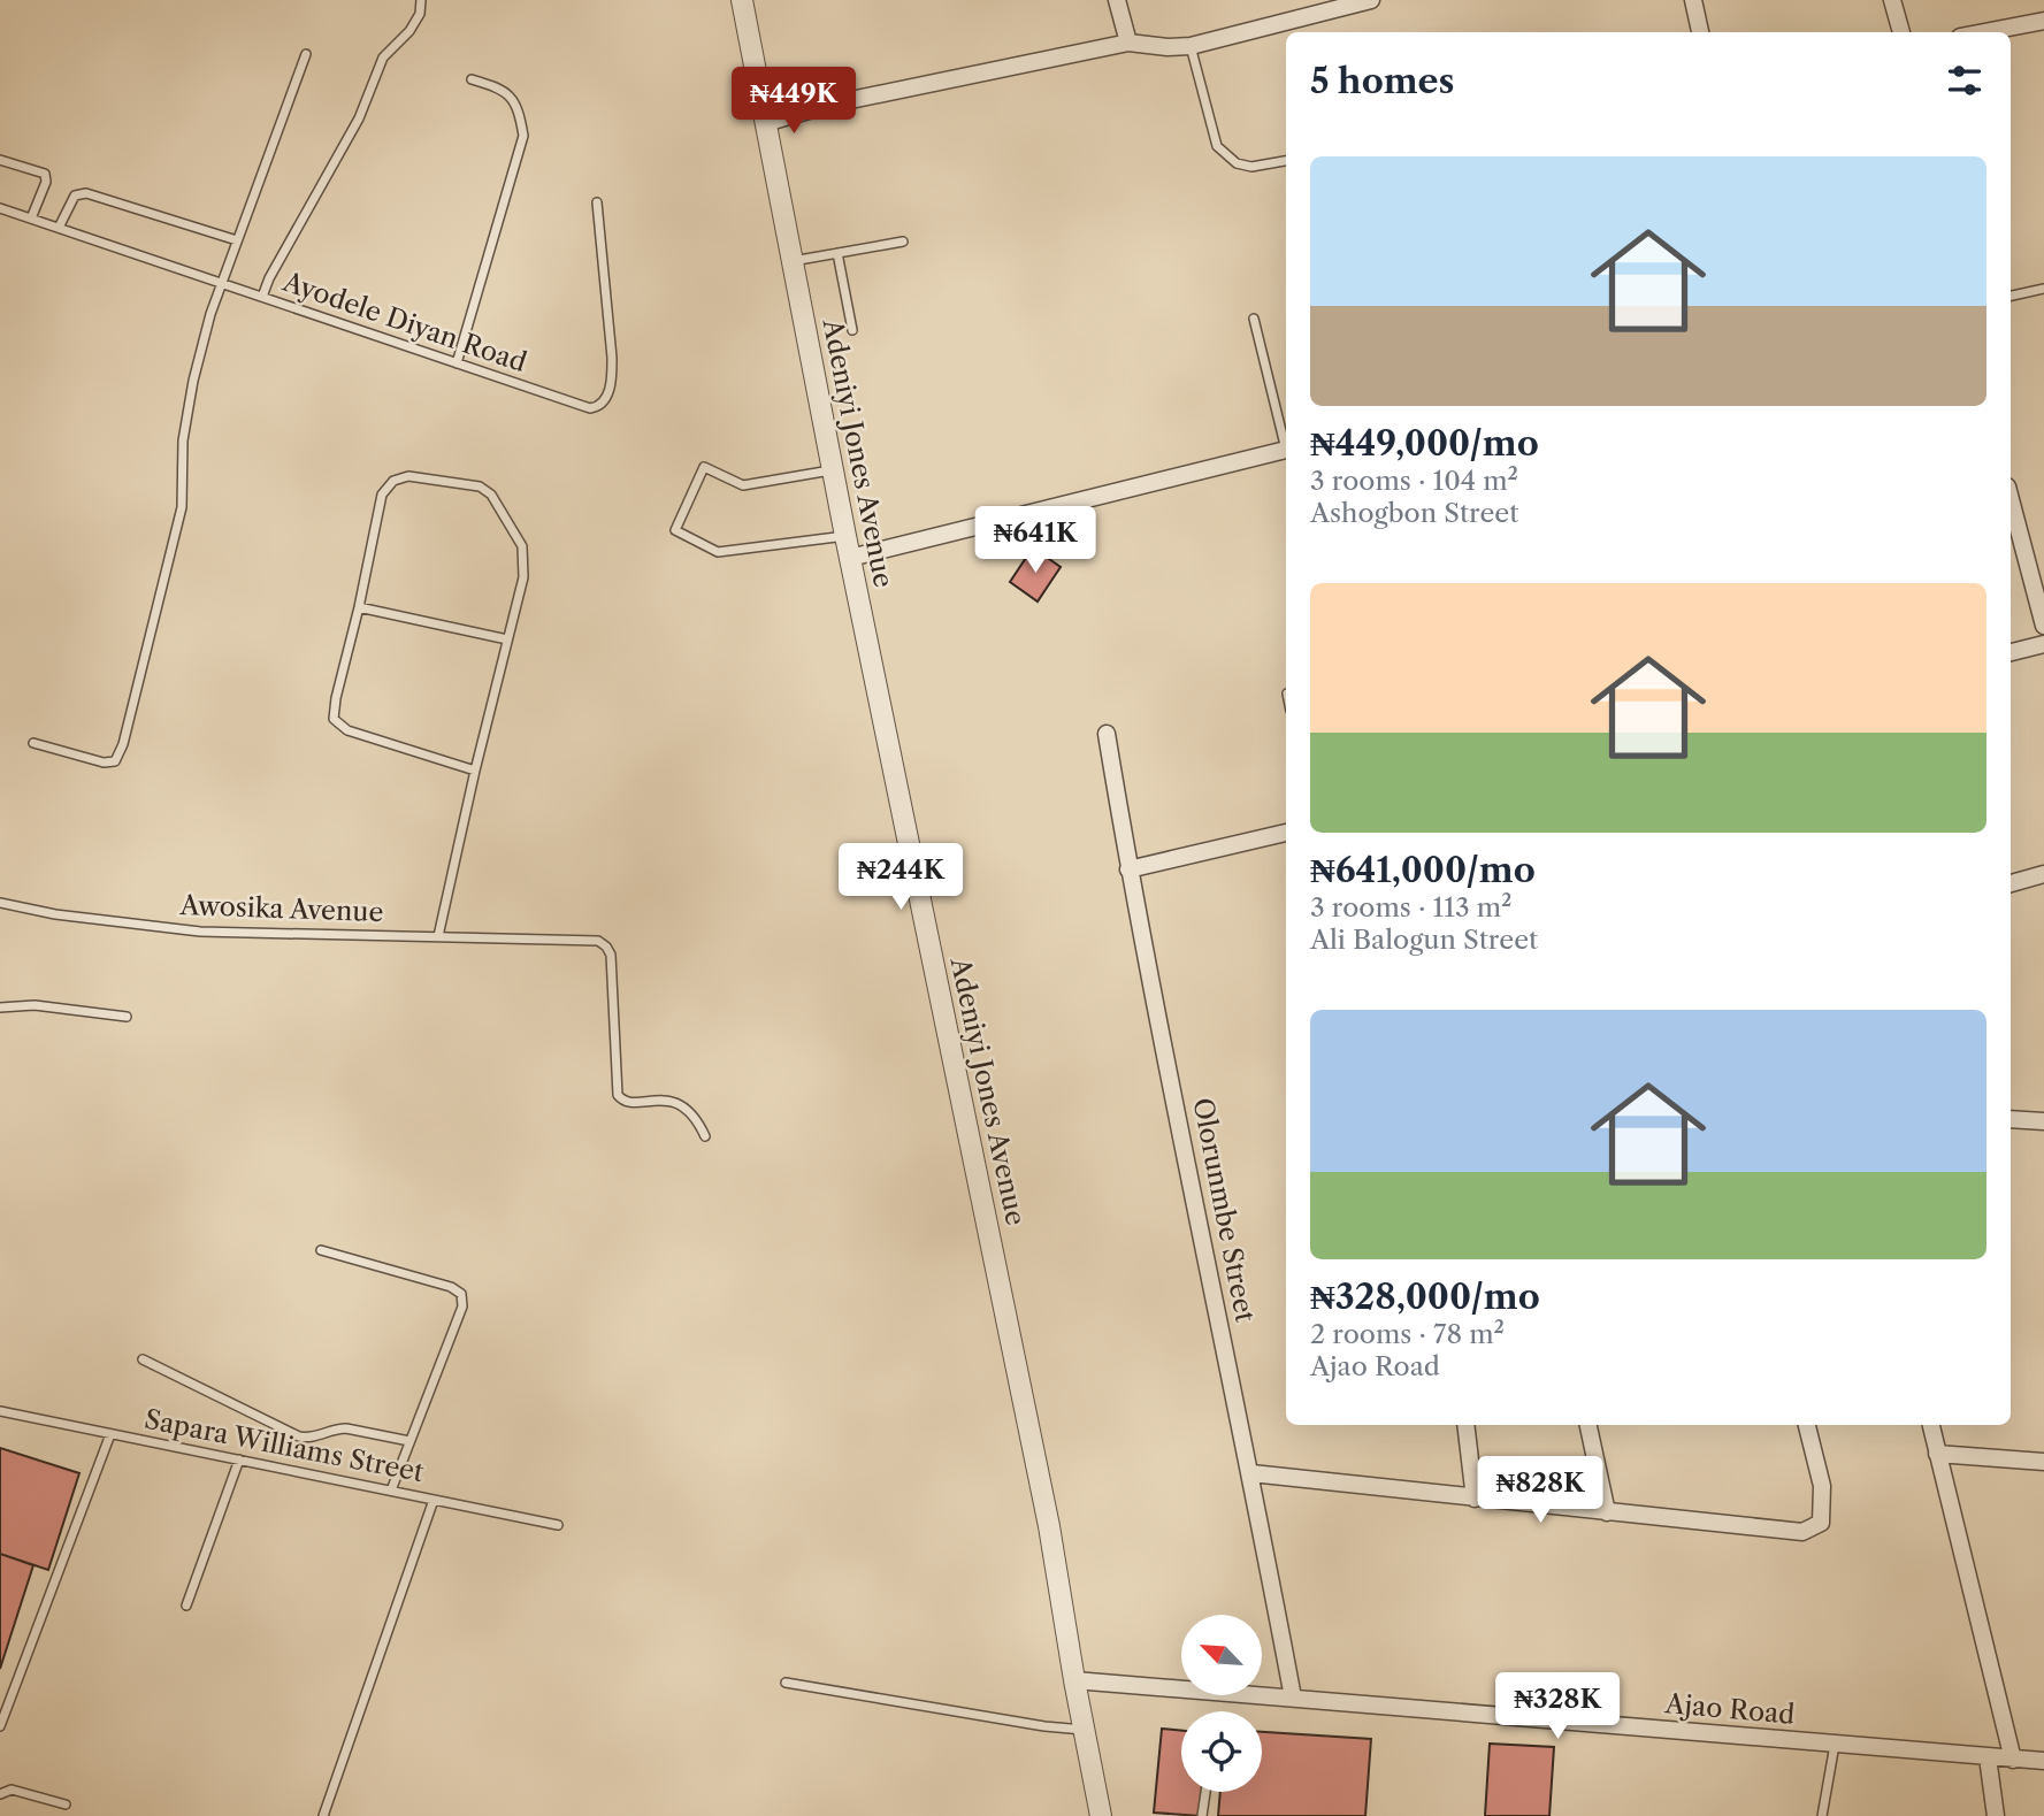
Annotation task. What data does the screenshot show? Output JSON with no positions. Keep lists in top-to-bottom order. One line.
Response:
{"streets":{"street":["Adeniyi Jones Avenue","Olorunmbe Street","Ajao Road"],"lane":["Ayodele Diyan Road","Awosika Avenue","Sapara Williams Street"]},"crossings":[["Adeniyi Jones Avenue","Ajao Road"],["Olorunmbe Street","Ajao Road"]],"north":"top left","page":{"heading":"5 homes","price":["₦449K","₦641K","₦244K","₦828K","₦328K"],"list":[{"name":"₦449,000/mo","note":"3 rooms · 104 m² · Ashogbon Street"},{"name":"₦641,000/mo","note":"3 rooms · 113 m² · Ali Balogun Street"},{"name":"₦328,000/mo","note":"2 rooms · 78 m² · Ajao Road"}]}}
